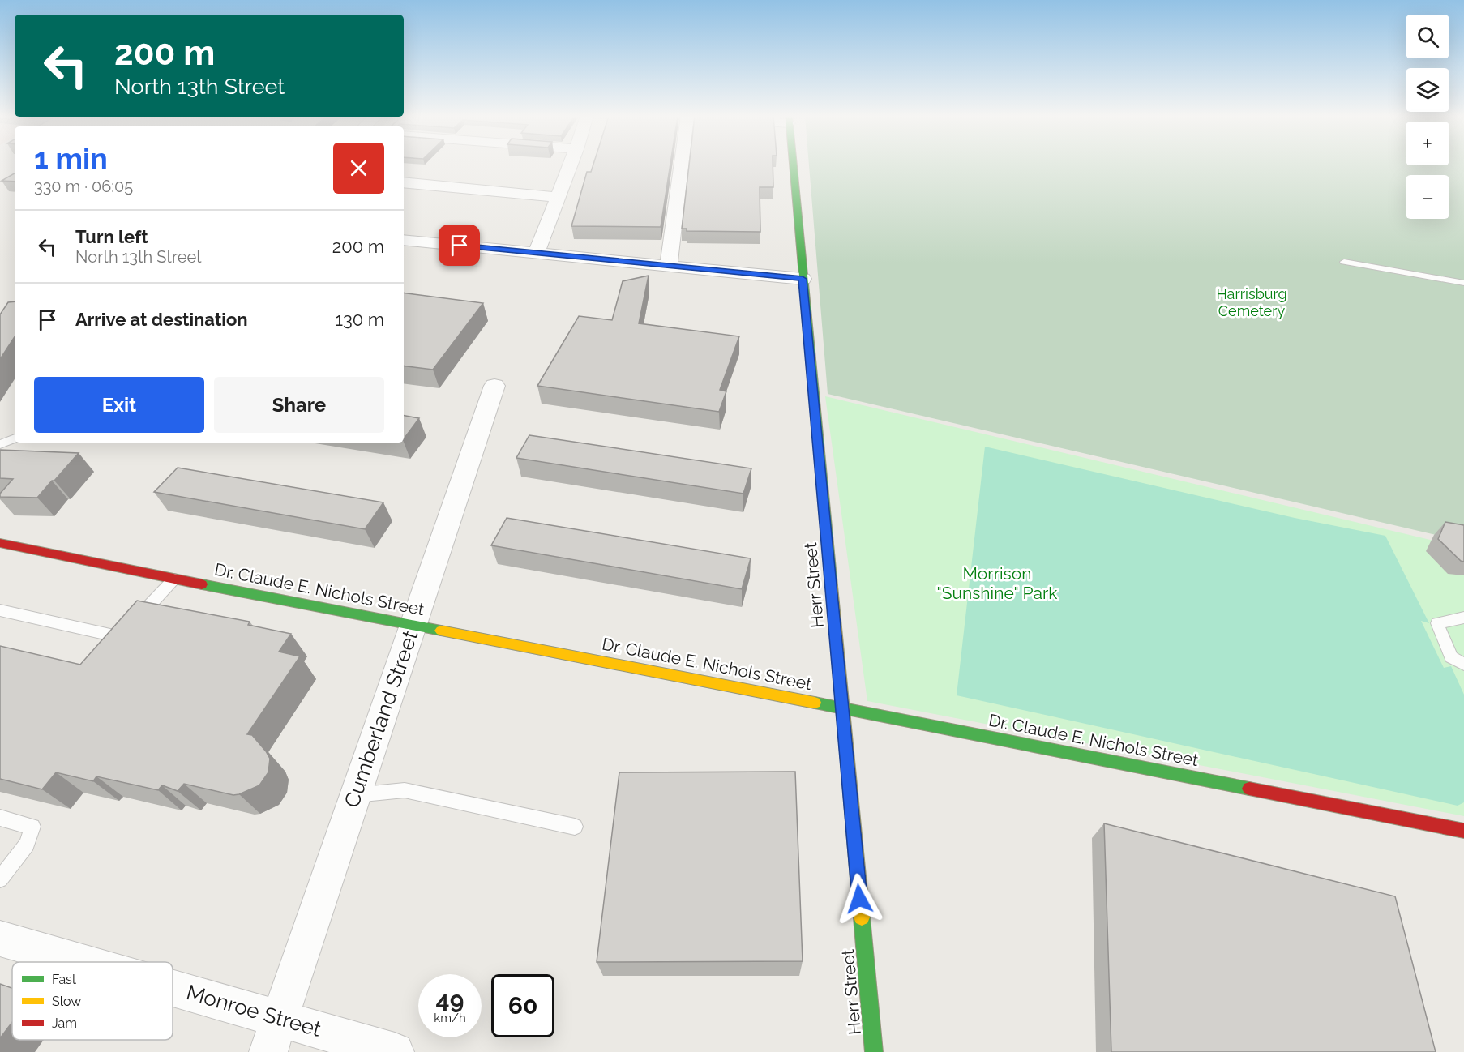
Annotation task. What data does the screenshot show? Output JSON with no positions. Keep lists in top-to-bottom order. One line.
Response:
{"streets":{"main road":["Herr Street","Dr. Claude E. Nichols Street"],"street":["Cumberland Street","Monroe Street"]},"crossings":[["Herr Street","Dr. Claude E. Nichols Street"],["Dr. Claude E. Nichols Street","Cumberland Street"],["Cumberland Street","Monroe Street"]],"parks":["Harrisburg Cemetery","Morrison \"Sunshine\" Park"],"legend":["Fast","Slow","Jam"],"page":{"map_buttons":["+","−"],"turn":["200 m","North 13th Street"],"heading":["1 min","330 m · 06:05"],"list":[{"name":"Turn left","note":"North 13th Street","value":"200 m"},{"name":"Arrive at destination","value":"130 m"}],"buttons":["Exit","Share"],"speed":"49 km/h","limit":"60"}}
